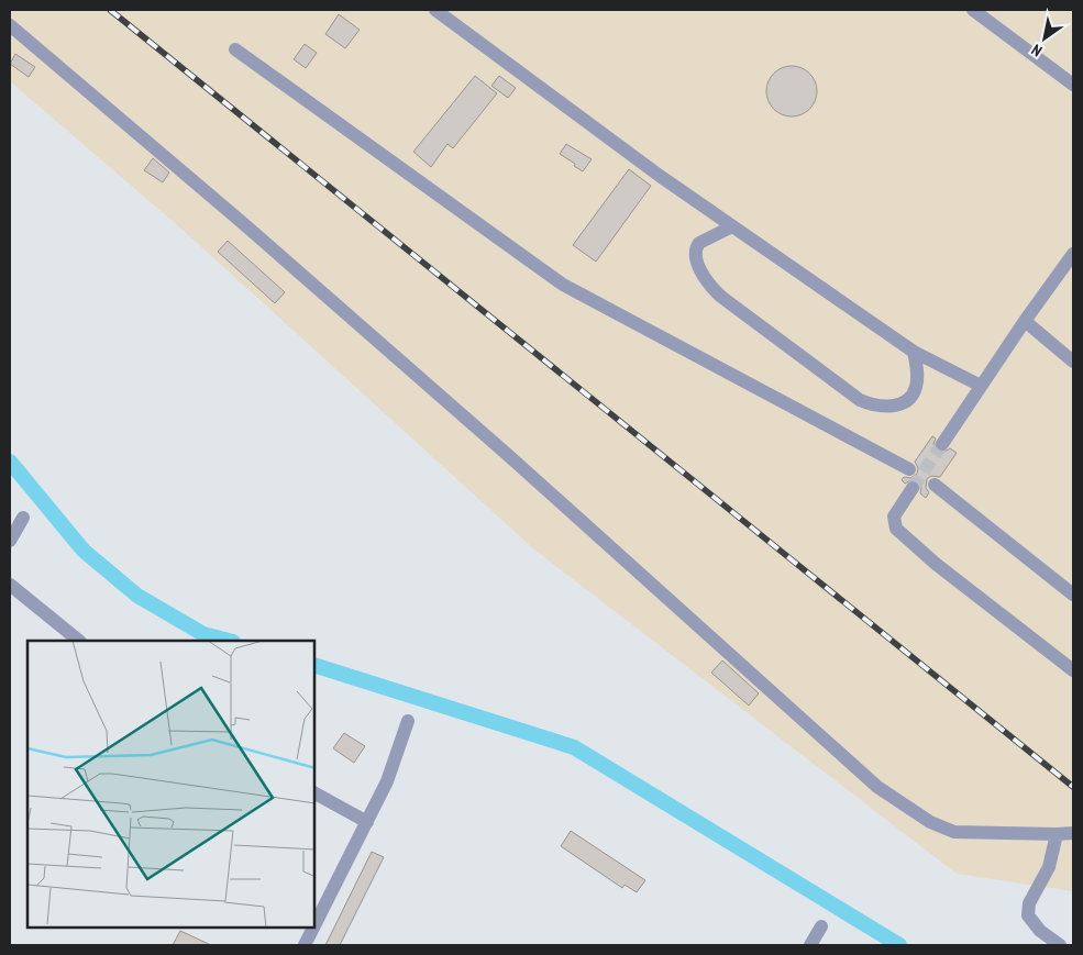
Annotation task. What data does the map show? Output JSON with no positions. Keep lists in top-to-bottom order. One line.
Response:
{"north":"bottom left"}
